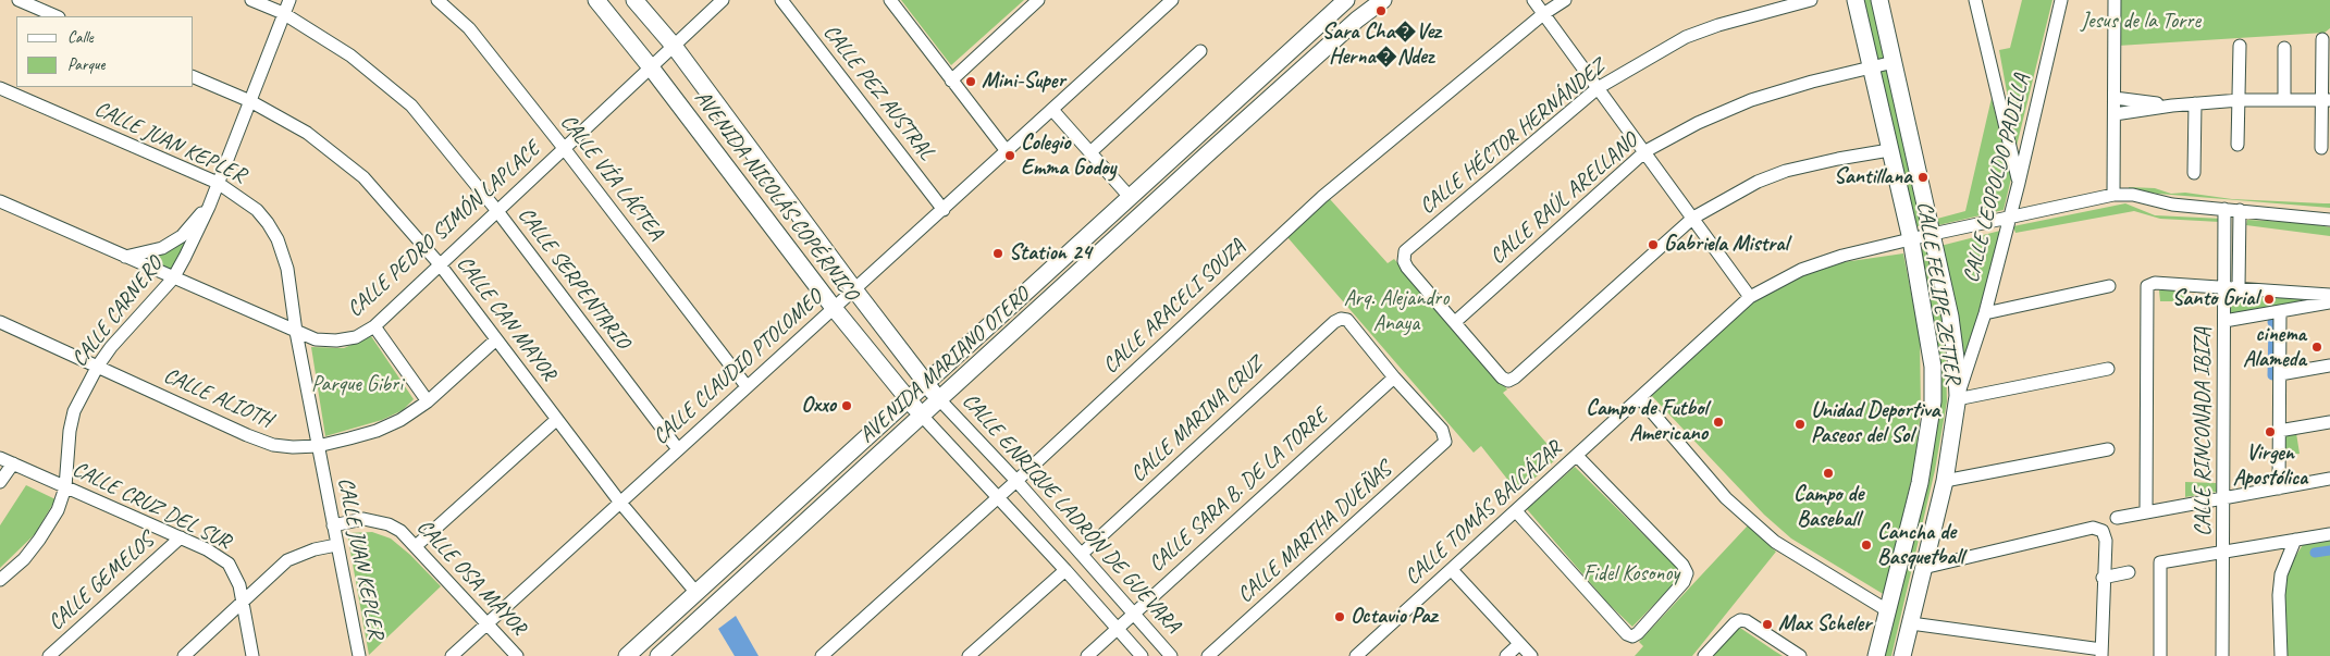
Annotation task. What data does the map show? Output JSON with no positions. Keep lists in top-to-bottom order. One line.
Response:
{"streets":{"main road":["AVENIDA NICOLÁS COPÉRNICO","CALLE FELIPE ZETTER","AVENIDA MARIANO OTERO"],"street":["CALLE PEZ AUSTRAL","CALLE HÉCTOR HERNÁNDEZ","CALLE JUAN KEPLER","CALLE VÍA LÁCTEA","CALLE LEOPOLDO PADILLA","CALLE RAÚL ARELLANO","CALLE PEDRO SIMÓN LAPLACE","CALLE SERPENTARIO","CALLE ARACELI SOUZA","CALLE CARNERO","CALLE CAN MAYOR","CALLE CLAUDIO PTOLOMEO","CALLE ALIOTH","CALLE MARINA CRUZ","CALLE RINCONADA IBIZA","CALLE SARA B. DE LA TORRE","CALLE CRUZ DEL SUR","CALLE ENRIQUE LADRÓN DE GUEVARA","CALLE TOMÁS BALCÁZAR","CALLE MARTHA DUEÑAS","CALLE OSA MAYOR","CALLE GEMELOS"]},"crossings":[["CALLE PEZ AUSTRAL","CALLE CLAUDIO PTOLOMEO"],["CALLE HÉCTOR HERNÁNDEZ","CALLE RAÚL ARELLANO"],["CALLE JUAN KEPLER","CALLE PEDRO SIMÓN LAPLACE"],["CALLE JUAN KEPLER","CALLE CARNERO"],["CALLE JUAN KEPLER","CALLE ALIOTH"],["CALLE JUAN KEPLER","CALLE OSA MAYOR"],["CALLE VÍA LÁCTEA","CALLE PEDRO SIMÓN LAPLACE"],["CALLE VÍA LÁCTEA","CALLE CLAUDIO PTOLOMEO"],["CALLE LEOPOLDO PADILLA","CALLE FELIPE ZETTER"],["CALLE LEOPOLDO PADILLA","CALLE TOMÁS BALCÁZAR"],["AVENIDA NICOLÁS COPÉRNICO","CALLE PEDRO SIMÓN LAPLACE"],["AVENIDA NICOLÁS COPÉRNICO","AVENIDA MARIANO OTERO"],["AVENIDA NICOLÁS COPÉRNICO","CALLE CLAUDIO PTOLOMEO"],["AVENIDA NICOLÁS COPÉRNICO","CALLE ENRIQUE LADRÓN DE GUEVARA"],["CALLE RAÚL ARELLANO","CALLE FELIPE ZETTER"],["CALLE PEDRO SIMÓN LAPLACE","CALLE SERPENTARIO"],["CALLE PEDRO SIMÓN LAPLACE","CALLE CARNERO"],["CALLE PEDRO SIMÓN LAPLACE","CALLE CAN MAYOR"],["CALLE SERPENTARIO","CALLE CARNERO"],["CALLE SERPENTARIO","CALLE CLAUDIO PTOLOMEO"],["CALLE FELIPE ZETTER","CALLE TOMÁS BALCÁZAR"],["CALLE ARACELI SOUZA","CALLE ENRIQUE LADRÓN DE GUEVARA"],["CALLE CARNERO","CALLE CAN MAYOR"],["CALLE CARNERO","CALLE ALIOTH"],["CALLE CARNERO","CALLE CRUZ DEL SUR"],["CALLE CAN MAYOR","AVENIDA MARIANO OTERO"],["CALLE CAN MAYOR","CALLE CLAUDIO PTOLOMEO"],["CALLE CAN MAYOR","CALLE ALIOTH"],["AVENIDA MARIANO OTERO","CALLE ENRIQUE LADRÓN DE GUEVARA"],["CALLE CLAUDIO PTOLOMEO","CALLE OSA MAYOR"],["CALLE MARINA CRUZ","CALLE SARA B. DE LA TORRE"],["CALLE MARINA CRUZ","CALLE ENRIQUE LADRÓN DE GUEVARA"],["CALLE MARINA CRUZ","CALLE MARTHA DUEÑAS"],["CALLE RINCONADA IBIZA","CALLE TOMÁS BALCÁZAR"],["CALLE SARA B. DE LA TORRE","CALLE ENRIQUE LADRÓN DE GUEVARA"],["CALLE SARA B. DE LA TORRE","CALLE MARTHA DUEÑAS"],["CALLE CRUZ DEL SUR","CALLE GEMELOS"]],"parks":["Jesus de la Torre","Arq. Alejandro Anaya","Parque Gibri","Fidel Kosonoy"],"places":["Sara Cha�Vez Herna�Ndez","Mini-Super","Colegio Emma Godoy","Santillana","Gabriela Mistral","Station 24","Santo Grial","cinema Alameda","Oxxo","Campo de Futbol Americano","Unidad Deportiva Paseos del Sol","Virgen Apostólica","Campo de Baseball","Cancha de Basquetball","Octavio Paz","Max Scheler"],"legend":["Calle","Parque"]}
